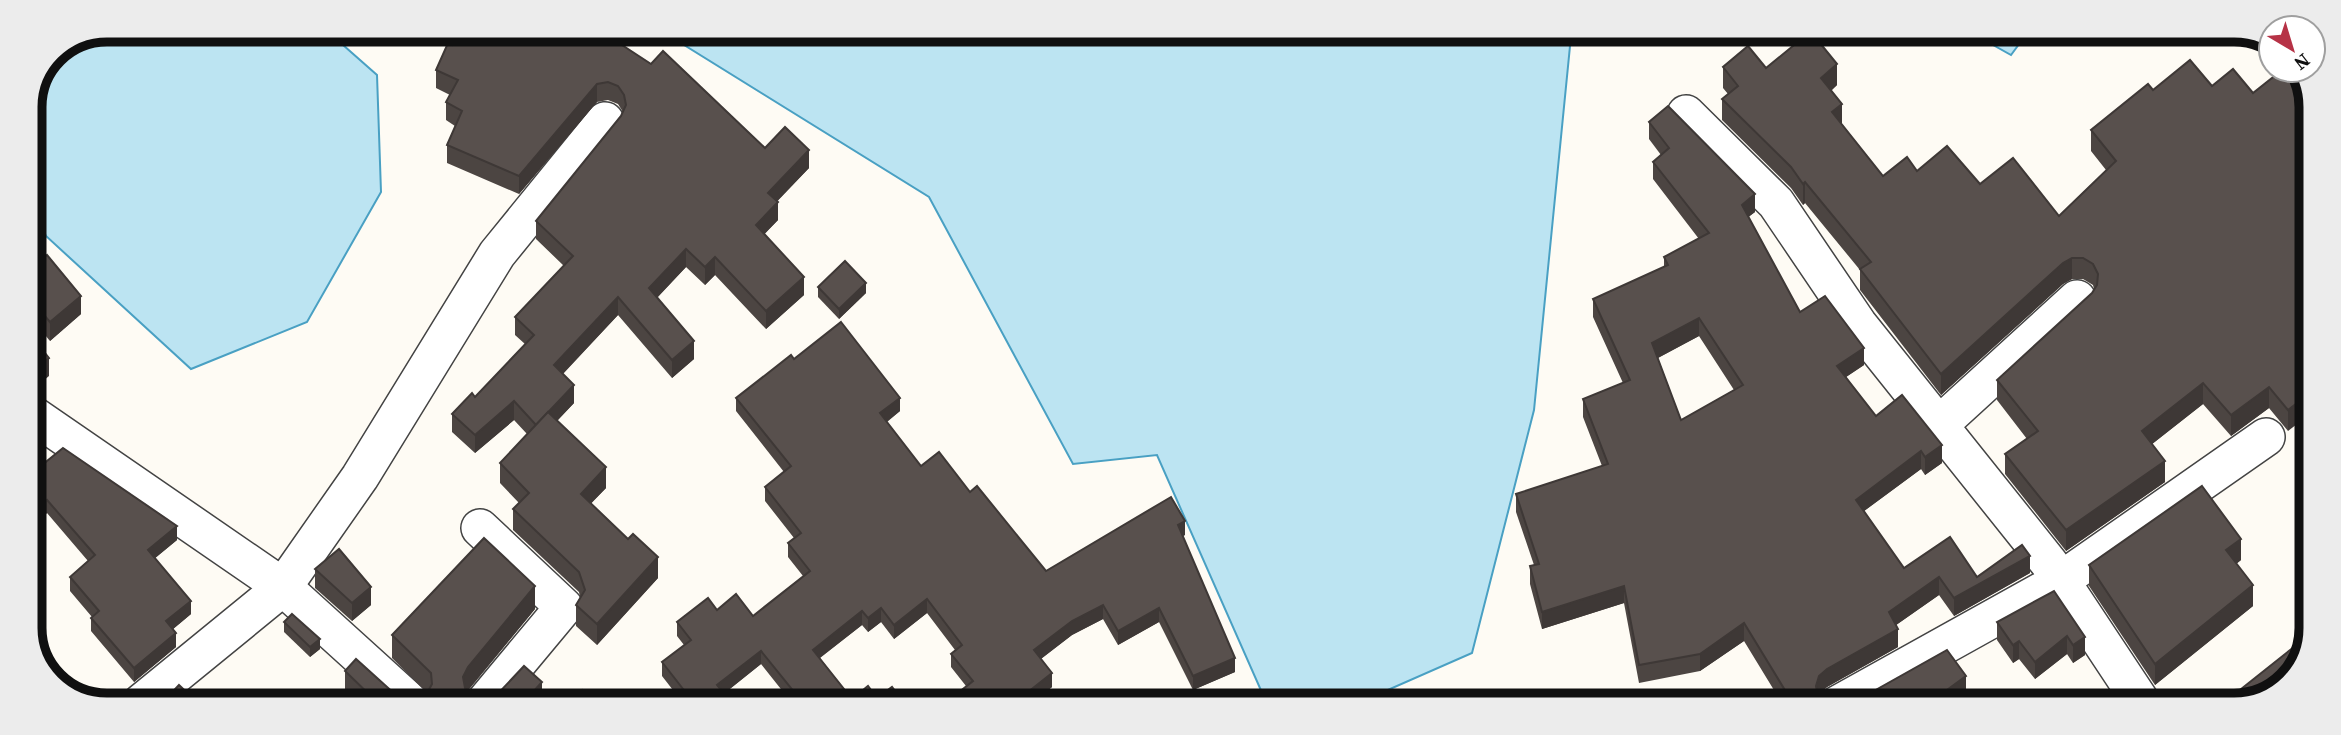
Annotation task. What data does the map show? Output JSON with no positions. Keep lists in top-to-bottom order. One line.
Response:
{"north":"bottom right"}
